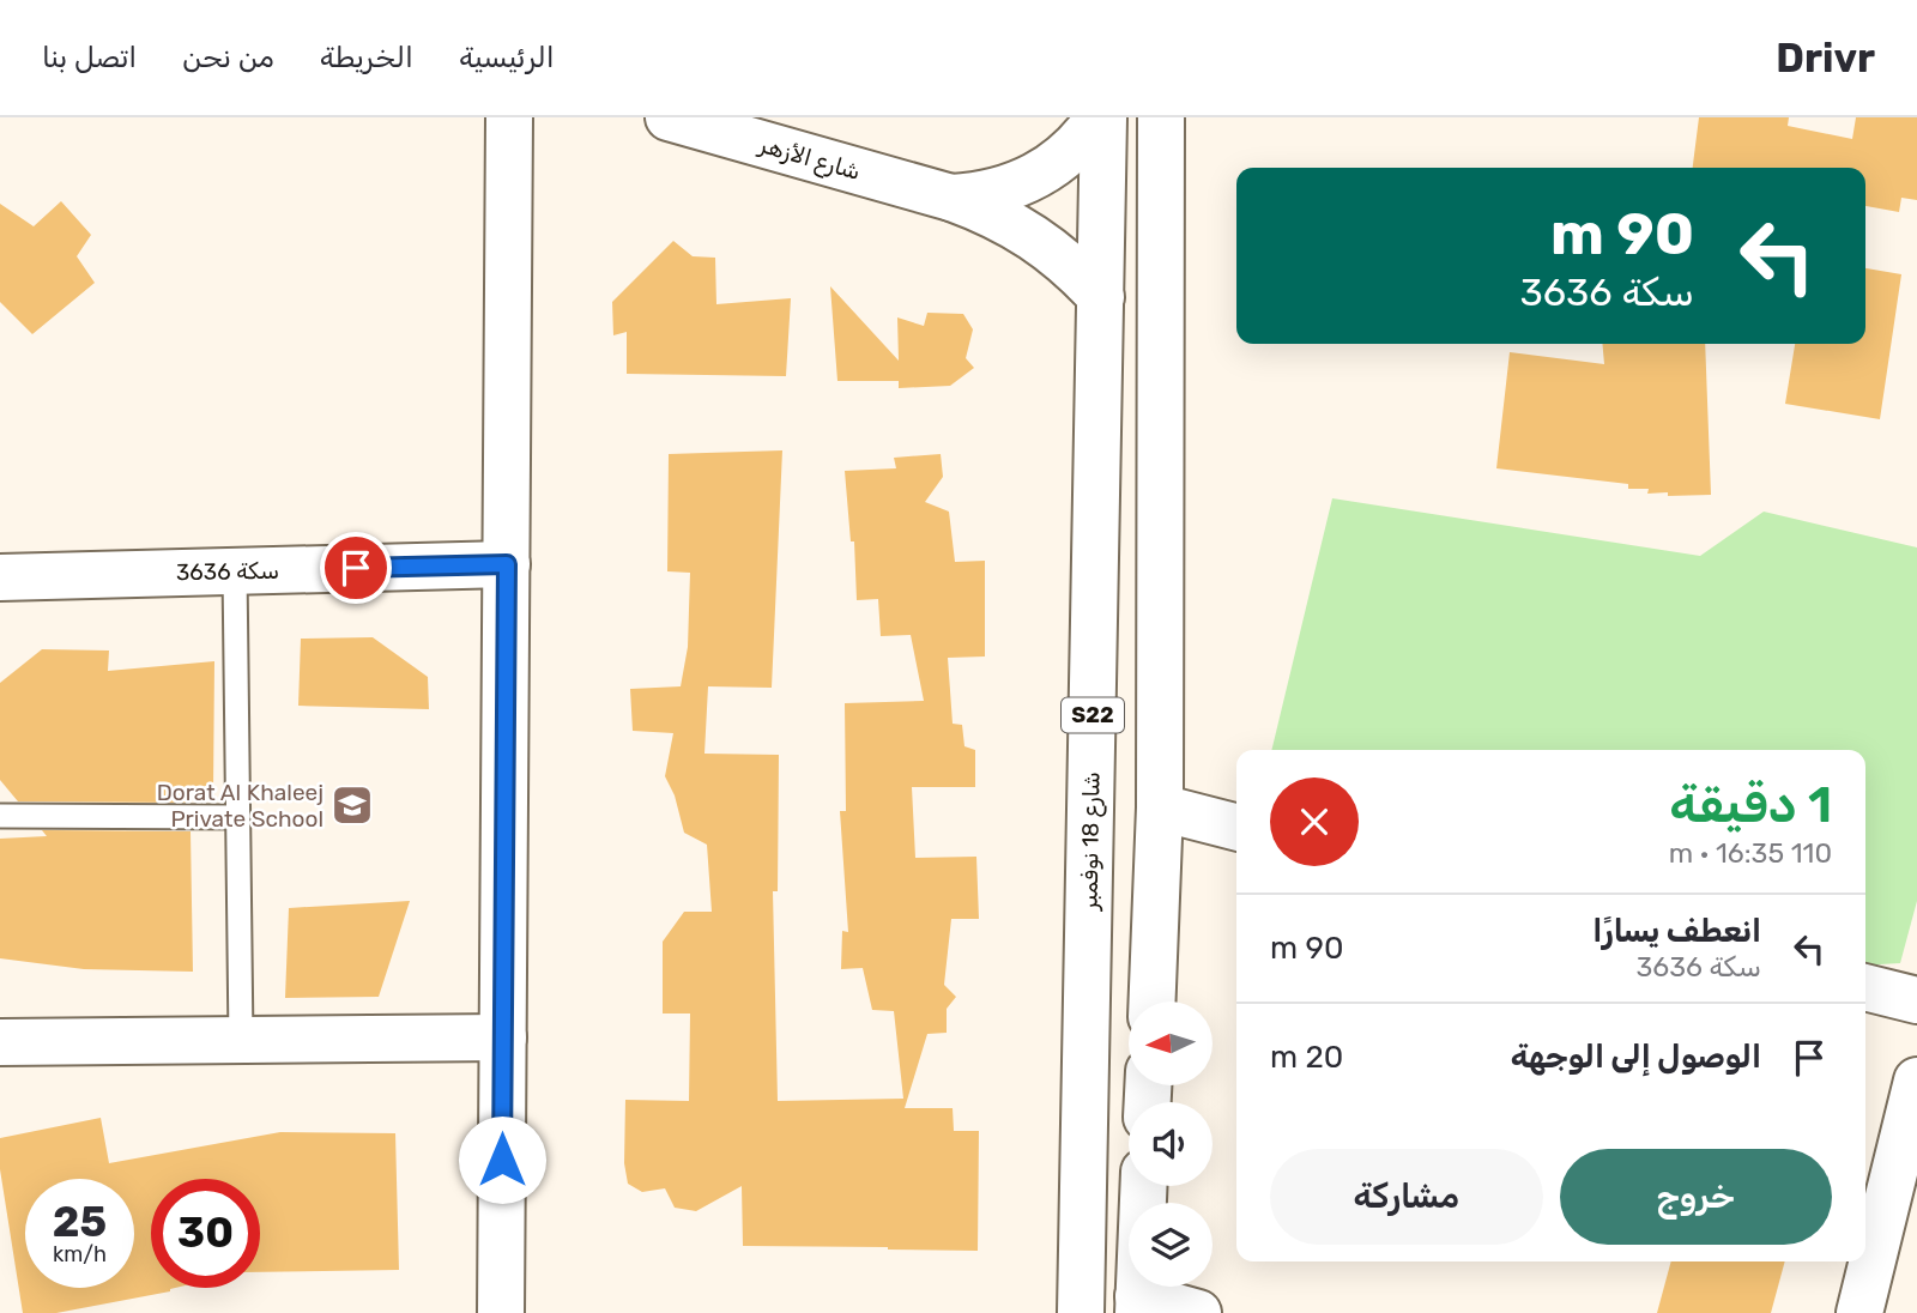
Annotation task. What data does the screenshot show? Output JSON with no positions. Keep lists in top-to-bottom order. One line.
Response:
{"streets":{"street":["شارع الأزهر","سكة 3636","S22","شارع 18 نوفمبر"]},"crossings":[["شارع الأزهر","شارع 18 نوفمبر"]],"places":{"school or university":["Dorat Al Khaleej Private School"]},"north":"left","page":{"header":"Drivr","nav":["الرئيسية","الخريطة","من نحن","اتصل بنا"],"turn":["90 m","سكة 3636"],"heading":["1 دقيقة","110 m · 16:35"],"list":[{"name":"انعطف يسارًا","note":"سكة 3636","value":"90 m"},{"name":"الوصول إلى الوجهة","value":"20 m"}],"buttons":["خروج","مشاركة"],"speed":"25 km/h","limit":"30"}}
